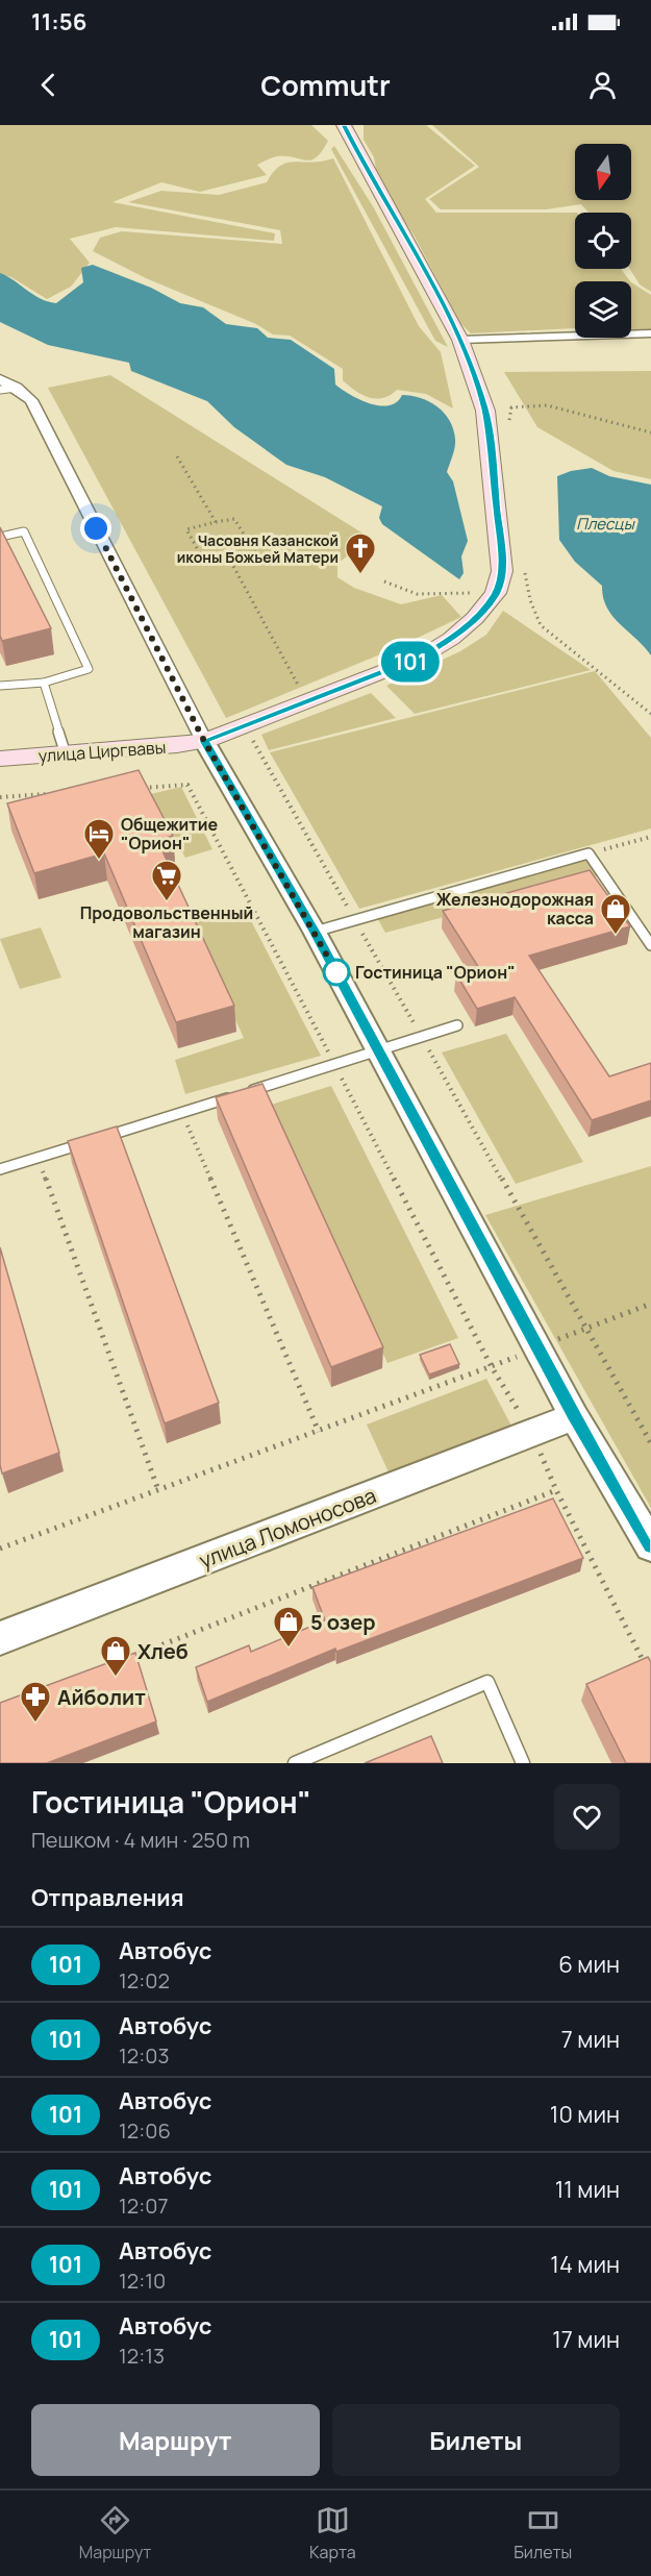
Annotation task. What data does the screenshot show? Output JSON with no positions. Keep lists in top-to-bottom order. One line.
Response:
{"streets":{"main road":["улица Циргвавы"],"street":["улица Ломоносова"]},"water":["Плесцы"],"places":{"church":["Часовня Казанской иконы Божьей Матери"],"hotel":["Общежитие \"Орион\""],"supermarket":["Продовольственный магазин"],"shop":["Железнодорожная касса","5 озер","Хлеб"],"other":["Гостиница \"Орион\""],"pharmacy":["Айболит"]},"lines":["bus line 101"],"north":"bottom","page":{"status":"11:56","header":"Commutr","on_map":"101","heading":[["Гостиница \"Орион\"","Пешком · 4 мин · 250 m"],"Отправления"],"list":[{"mark":"101","name":"Автобус","note":"12:02","value":"6 мин"},{"mark":"101","name":"Автобус","note":"12:03","value":"7 мин"},{"mark":"101","name":"Автобус","note":"12:06","value":"10 мин"},{"mark":"101","name":"Автобус","note":"12:07","value":"11 мин"},{"mark":"101","name":"Автобус","note":"12:10","value":"14 мин"},{"mark":"101","name":"Автобус","note":"12:13","value":"17 мин"}],"buttons":["Маршрут","Билеты"],"tabs":["Маршрут","Карта","Билеты"]}}
